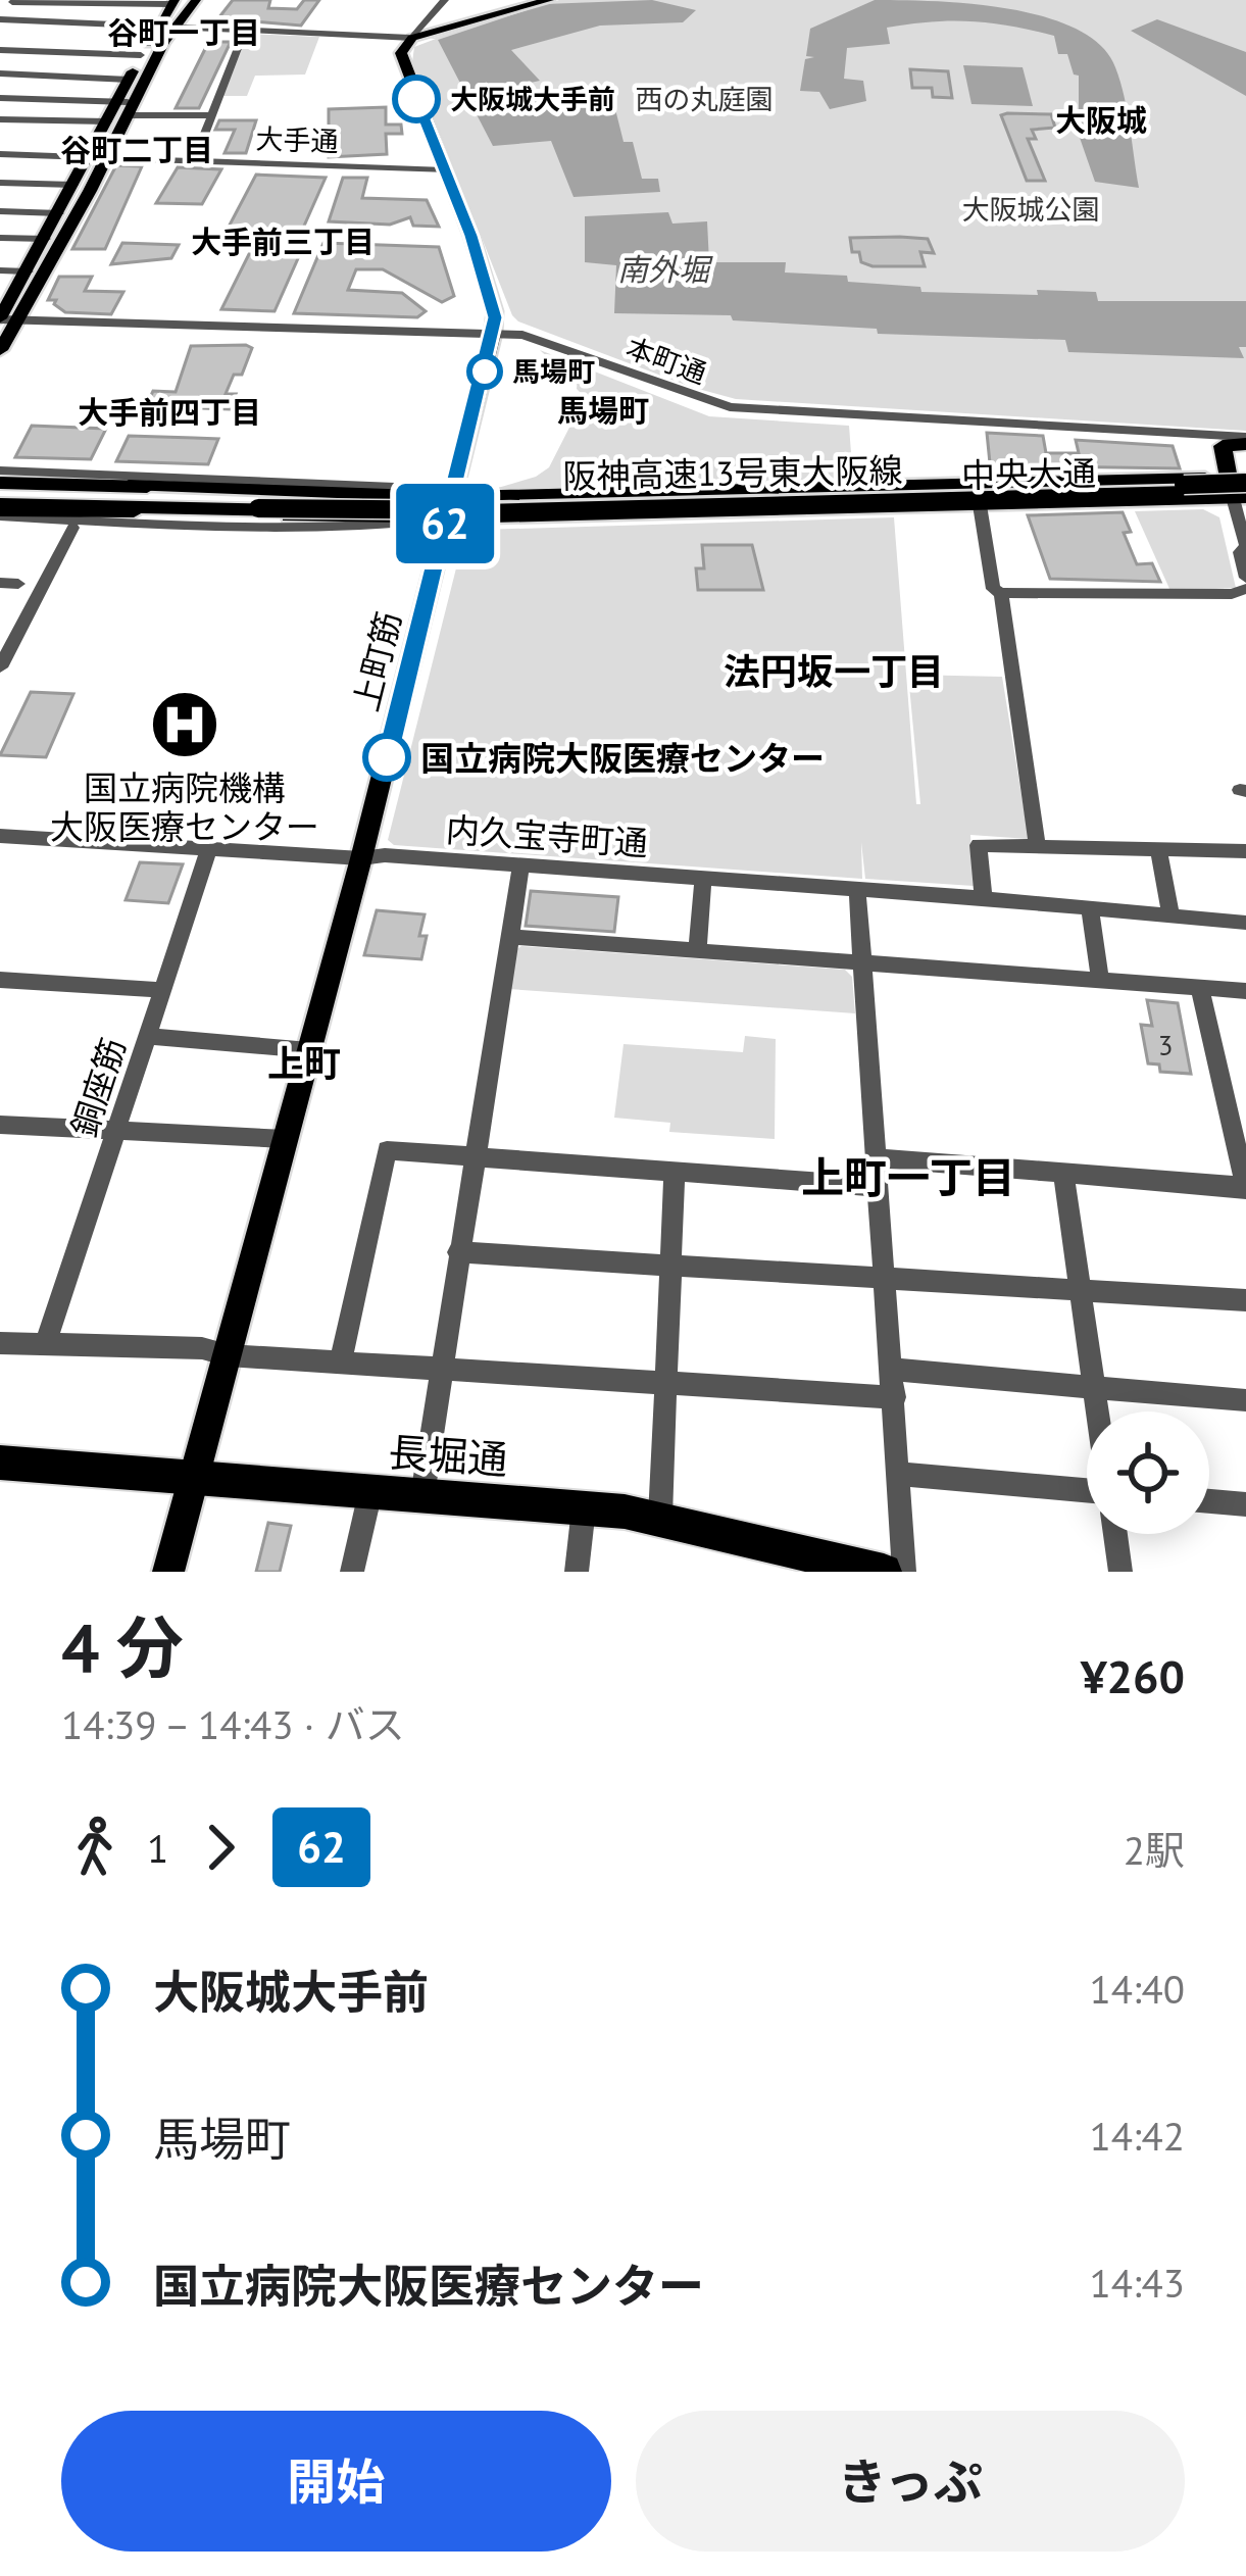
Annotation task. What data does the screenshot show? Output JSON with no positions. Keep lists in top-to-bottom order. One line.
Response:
{"streets":{"highway":["阪神高速13号東大阪線","長堀通"],"main road":["中央大通","上町筋"],"street":["大手通","本町通","内久宝寺町通","銅座筋"]},"crossings":[["大手通","上町筋"],["本町通","上町筋"],["阪神高速13号東大阪線","中央大通"],["中央大通","上町筋"],["上町筋","内久宝寺町通"],["上町筋","長堀通"],["内久宝寺町通","銅座筋"]],"districts":["谷町一丁目","大阪城","谷町二丁目","大手前三丁目","馬場町","大手前四丁目","法円坂一丁目","上町","上町一丁目"],"water":["南外堀"],"parks":["西の丸庭園","大阪城公園"],"places":{"other":["大阪城大手前","馬場町","国立病院大阪医療センター"],"hospital":["国立病院機構 大阪医療センター"]},"lines":["bus line 62"],"house_numbers":["3"],"page":{"on_map":"62","heading":["4 分","14:39 – 14:43 · バス","¥260"],"legs":["1","62","2駅"],"list":[{"name":"大阪城大手前","value":"14:40"},{"name":"馬場町","value":"14:42"},{"name":"国立病院大阪医療センター","value":"14:43"}],"buttons":["開始","きっぷ"]}}
